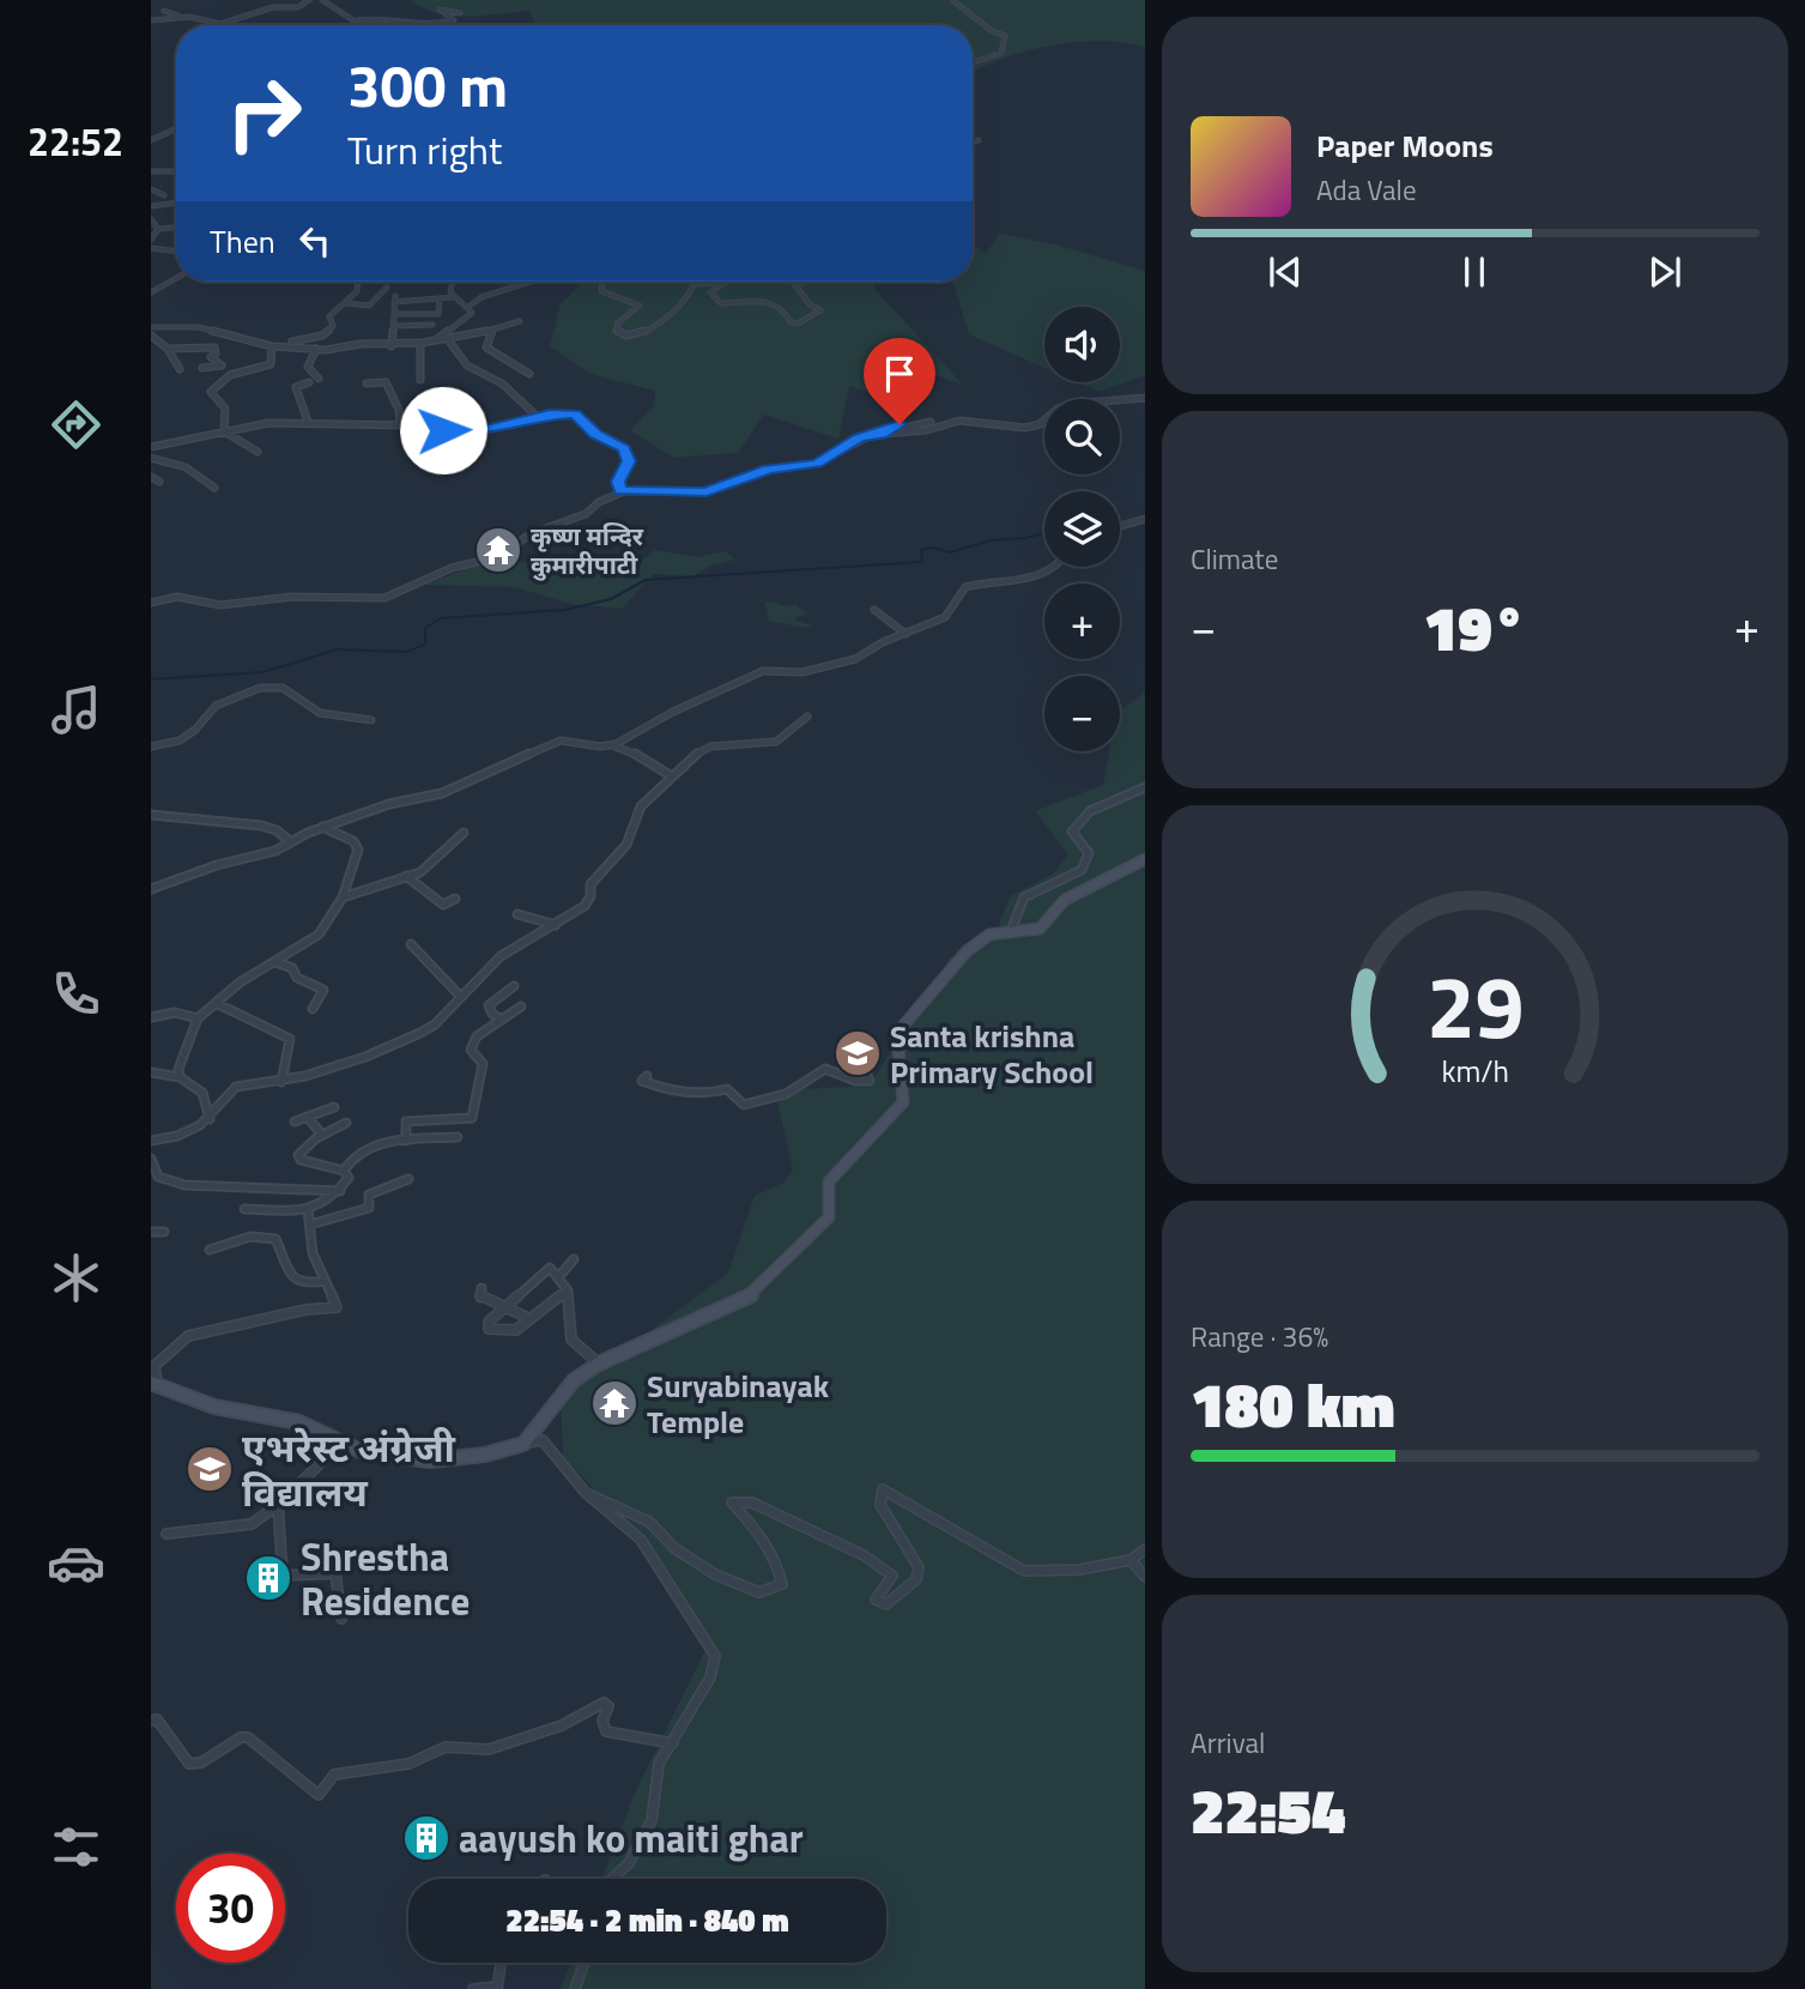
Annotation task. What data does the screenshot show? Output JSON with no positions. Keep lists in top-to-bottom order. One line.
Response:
{"places":{"temple":["कृष्ण मन्दिर कुमारीपाटी","Suryabinayak Temple"],"school or university":["Santa krishna Primary School","एभरेस्ट अंग्रेजी विद्यालय"],"building":["Shrestha Residence","aayush ko maiti ghar"]},"page":{"tabs":"22:52","turn":["300 m","Turn right"],"song":["Paper Moons","Ada Vale"],"then":"Then","map_buttons":["+","−"],"tile":["Climate",["Range · 36%","180 km"],["Arrival","22:54"]],"heat":["−","19°","+"],"limit":"30","trip":"22:54 · 2 min · 840 m","gauge":["29","km/h"]}}
